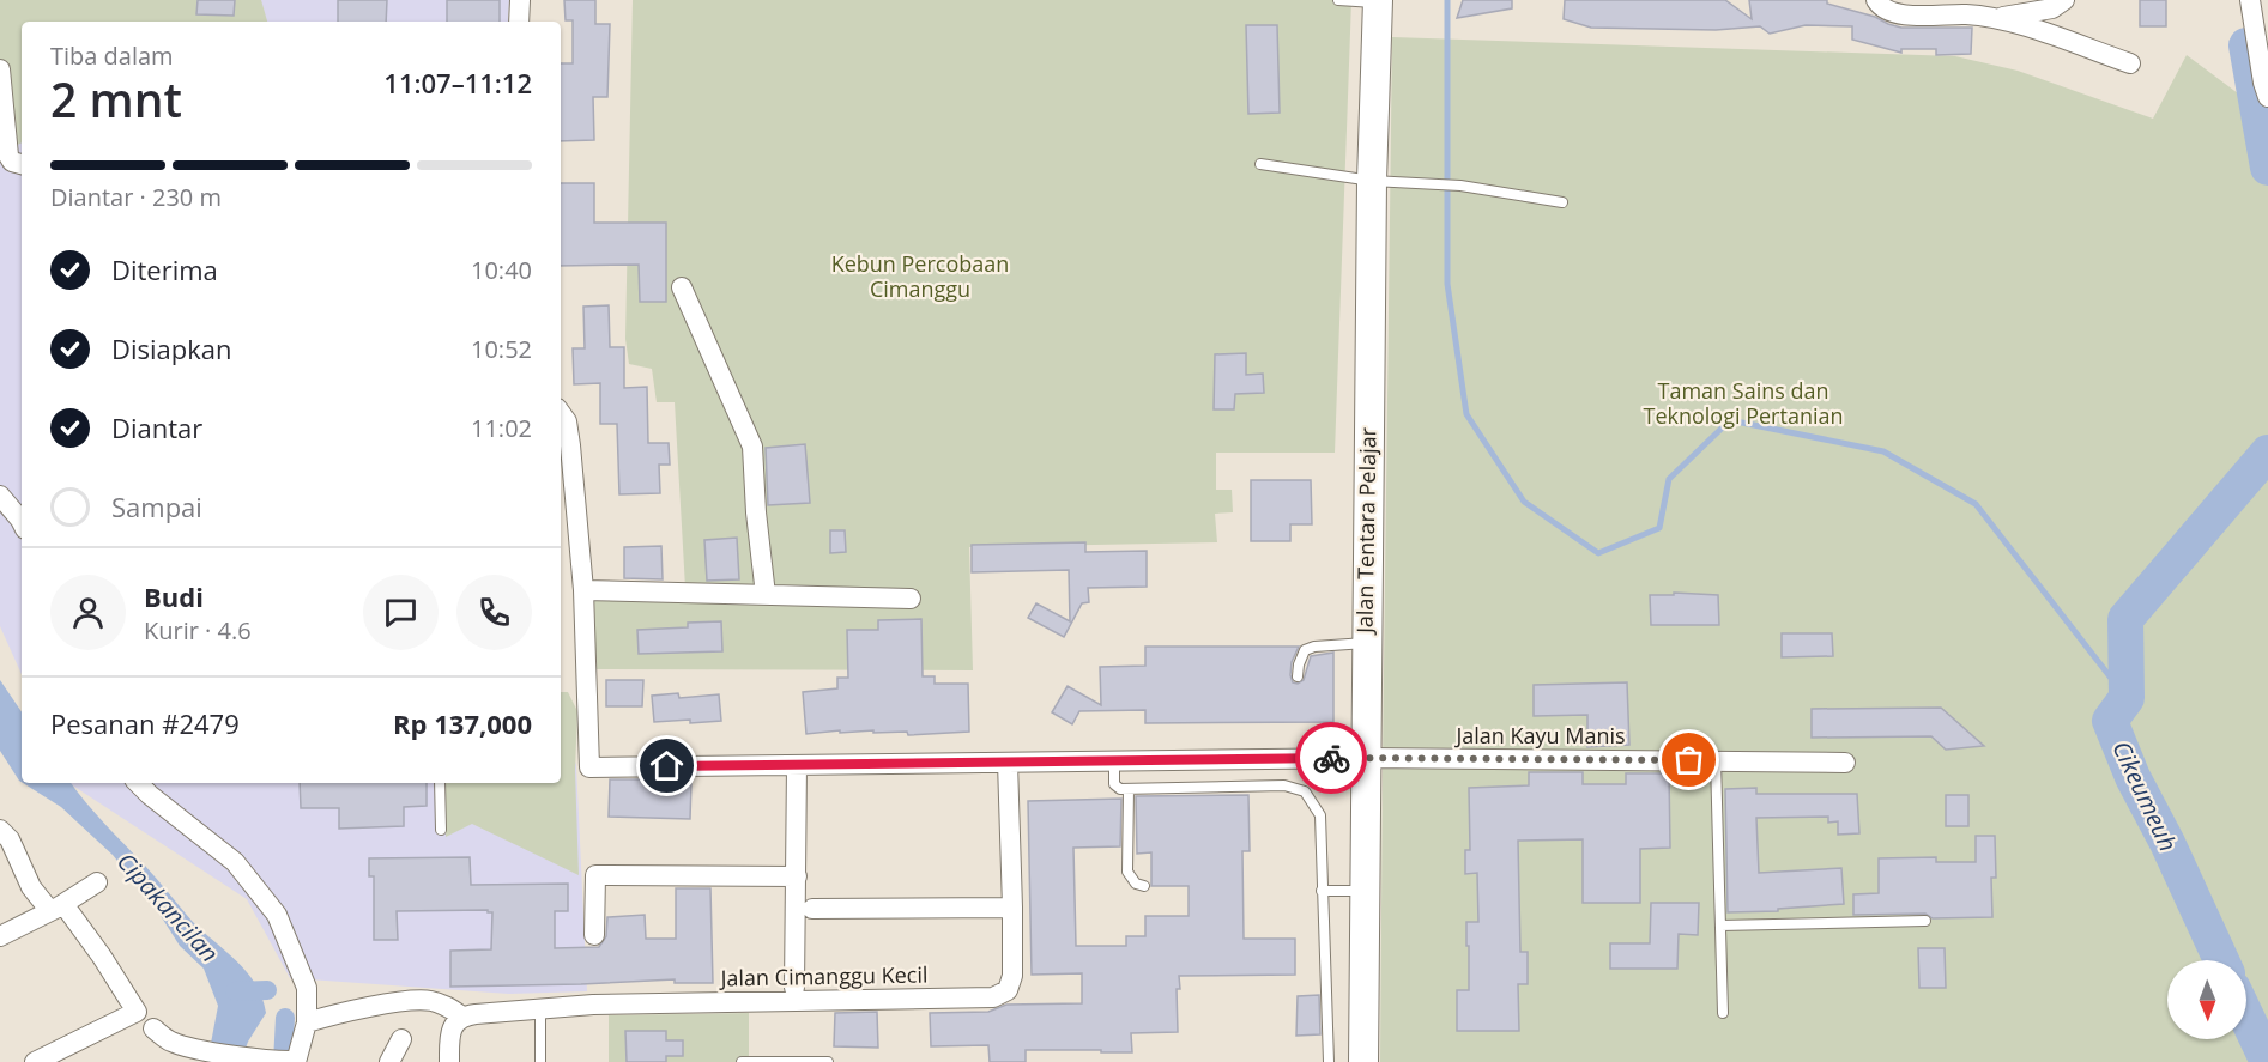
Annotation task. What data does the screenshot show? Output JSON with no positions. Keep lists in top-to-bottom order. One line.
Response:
{"streets":{"main road":["Jalan Tentara Pelajar"],"street":["Jalan Kayu Manis","Jalan Cimanggu Kecil"]},"crossings":[["Jalan Tentara Pelajar","Jalan Kayu Manis"]],"water":["Cikeumeuh","Cipakancilan"],"parks":["Kebun Percobaan Cimanggu","Taman Sains dan Teknologi Pertanian"],"north":"bottom","page":{"heading":["2 mnt","Tiba dalam","11:07–11:12"],"panel":["Budi","Kurir · 4.6","Pesanan #2479","Rp 137,000"],"bar":"Diantar · 230 m","list":[["Diterima","10:40"],["Disiapkan","10:52"],["Diantar","11:02"],"Sampai"]}}
